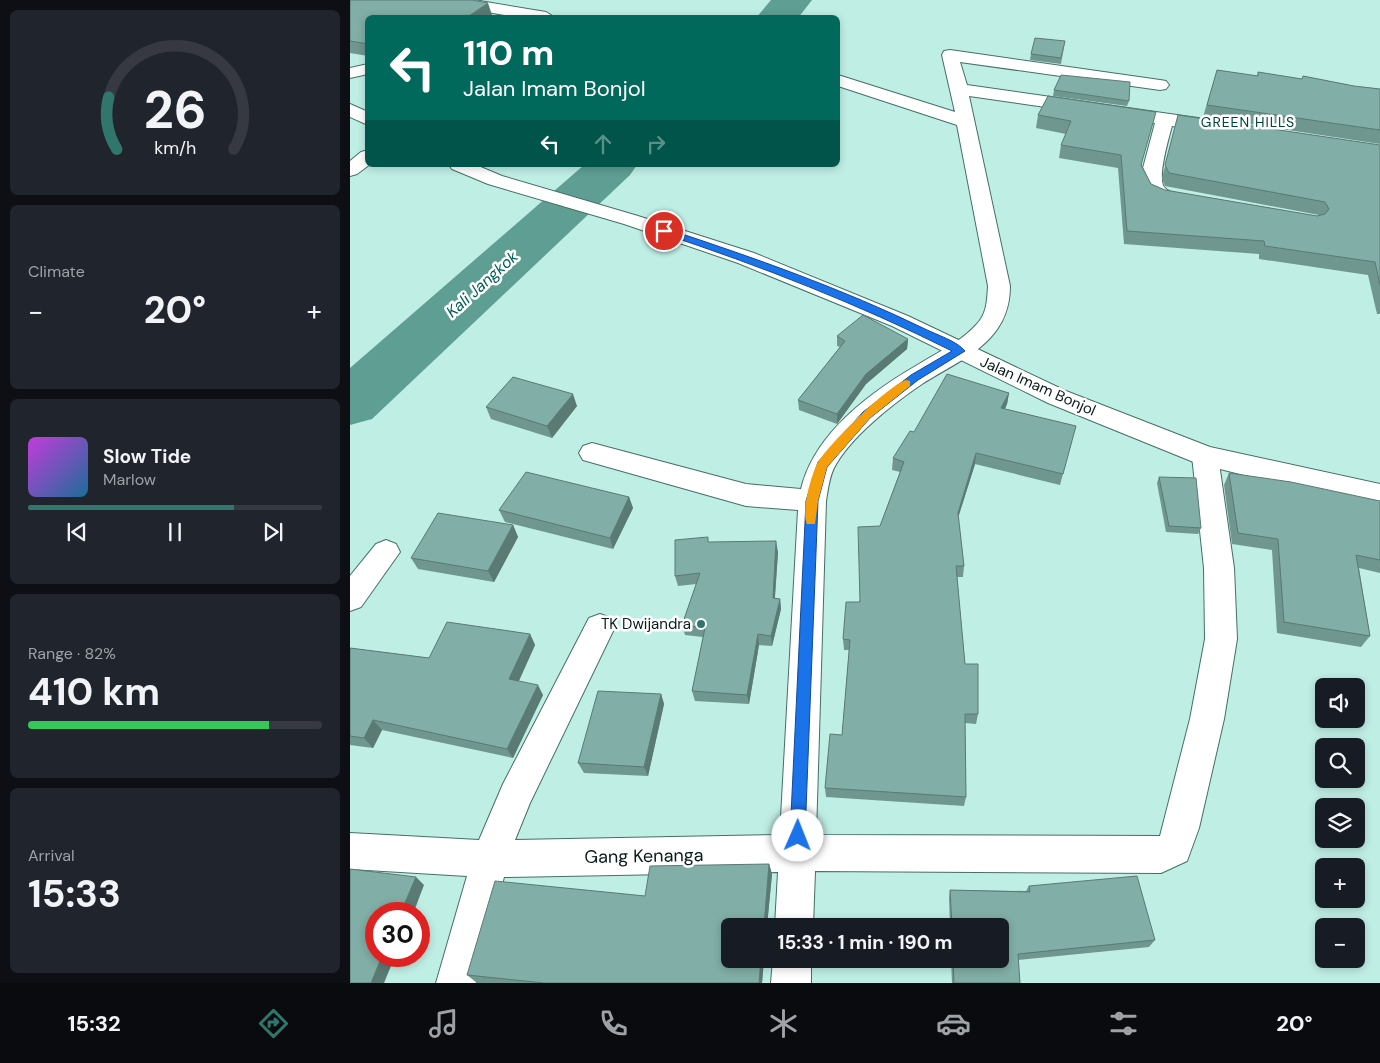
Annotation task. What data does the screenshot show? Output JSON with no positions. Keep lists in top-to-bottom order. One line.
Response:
{"streets":{"street":["Jalan Imam Bonjol","Gang Kenanga"]},"crossings":[["Jalan Imam Bonjol","Gang Kenanga"]],"districts":["GREEN HILLS"],"water":["Kali Jangkok"],"places":["TK Dwijandra"],"page":{"turn":["110 m","Jalan Imam Bonjol"],"tile":["Climate",["Range · 82%","410 km"],["Arrival","15:33"]],"heat":["−","20°","+"],"song":["Slow Tide","Marlow"],"map_buttons":["+","−"],"limit":"30","trip":"15:33 · 1 min · 190 m","tabs":["15:32","20°"],"gauge":["26","km/h"]}}
